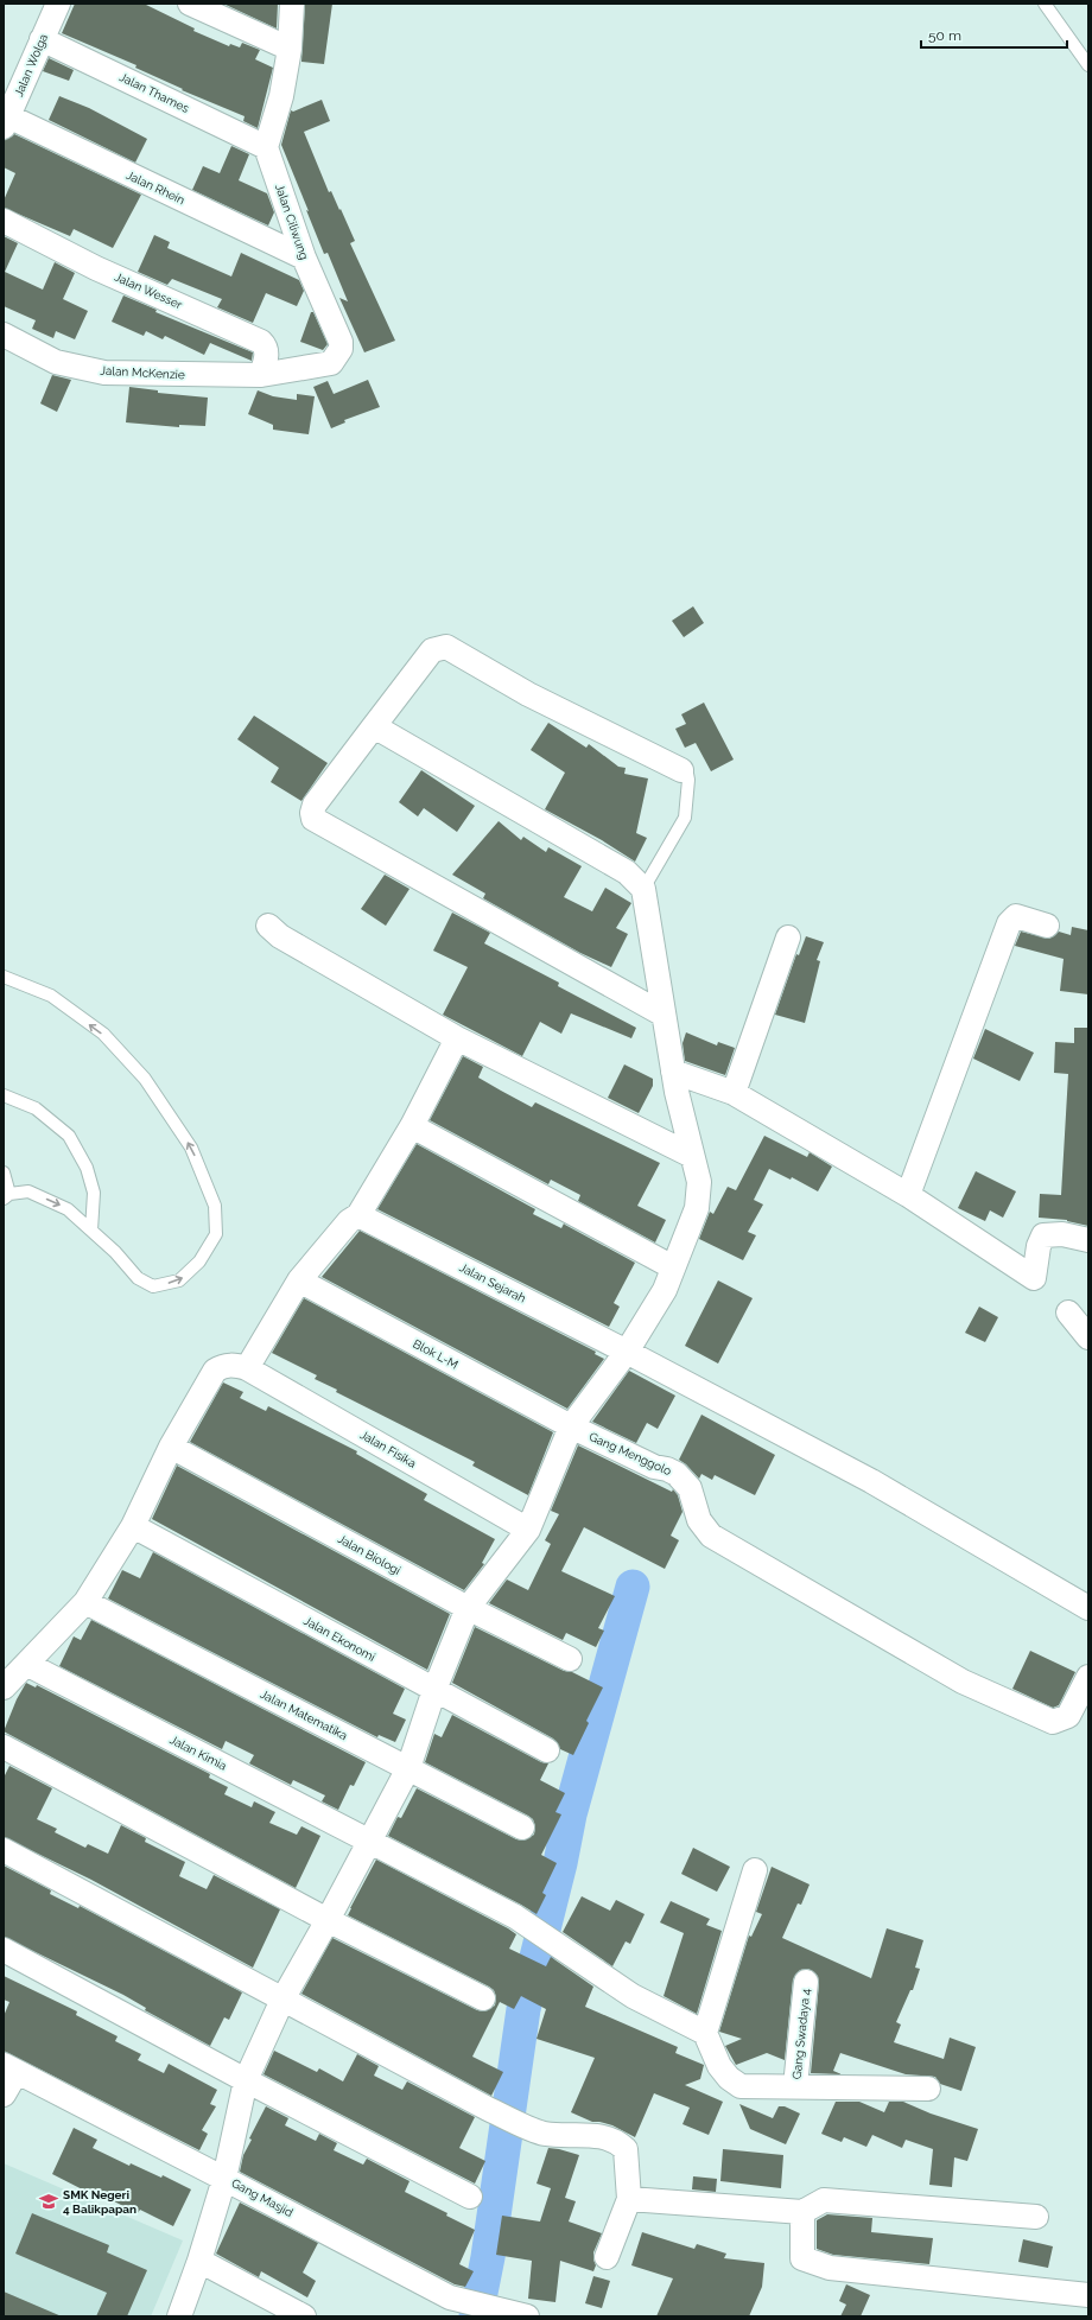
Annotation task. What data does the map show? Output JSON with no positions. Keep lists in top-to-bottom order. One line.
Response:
{"streets":{"street":["Jalan Wolga","Jalan Thames","Jalan Rhein","Jalan Ciliwung","Jalan Wesser","Jalan McKenzie","Jalan Sejarah","Blok L-M","Jalan Fisika","Gang Menggolo","Jalan Biologi","Jalan Ekonomi","Jalan Matematika","Jalan Kimia","Gang Swadaya 4","Gang Masjid"]},"crossings":[["Jalan Wolga","Jalan Thames"],["Jalan Wolga","Jalan Rhein"],["Jalan Thames","Jalan Ciliwung"],["Jalan Rhein","Jalan Ciliwung"],["Jalan Ciliwung","Jalan Wesser"],["Jalan Ciliwung","Jalan McKenzie"],["Jalan Wesser","Jalan McKenzie"],["Blok L-M","Gang Menggolo"]],"places":{"school or university":["SMK Negeri 4 Balikpapan"]},"scale_bar":"50 m"}
